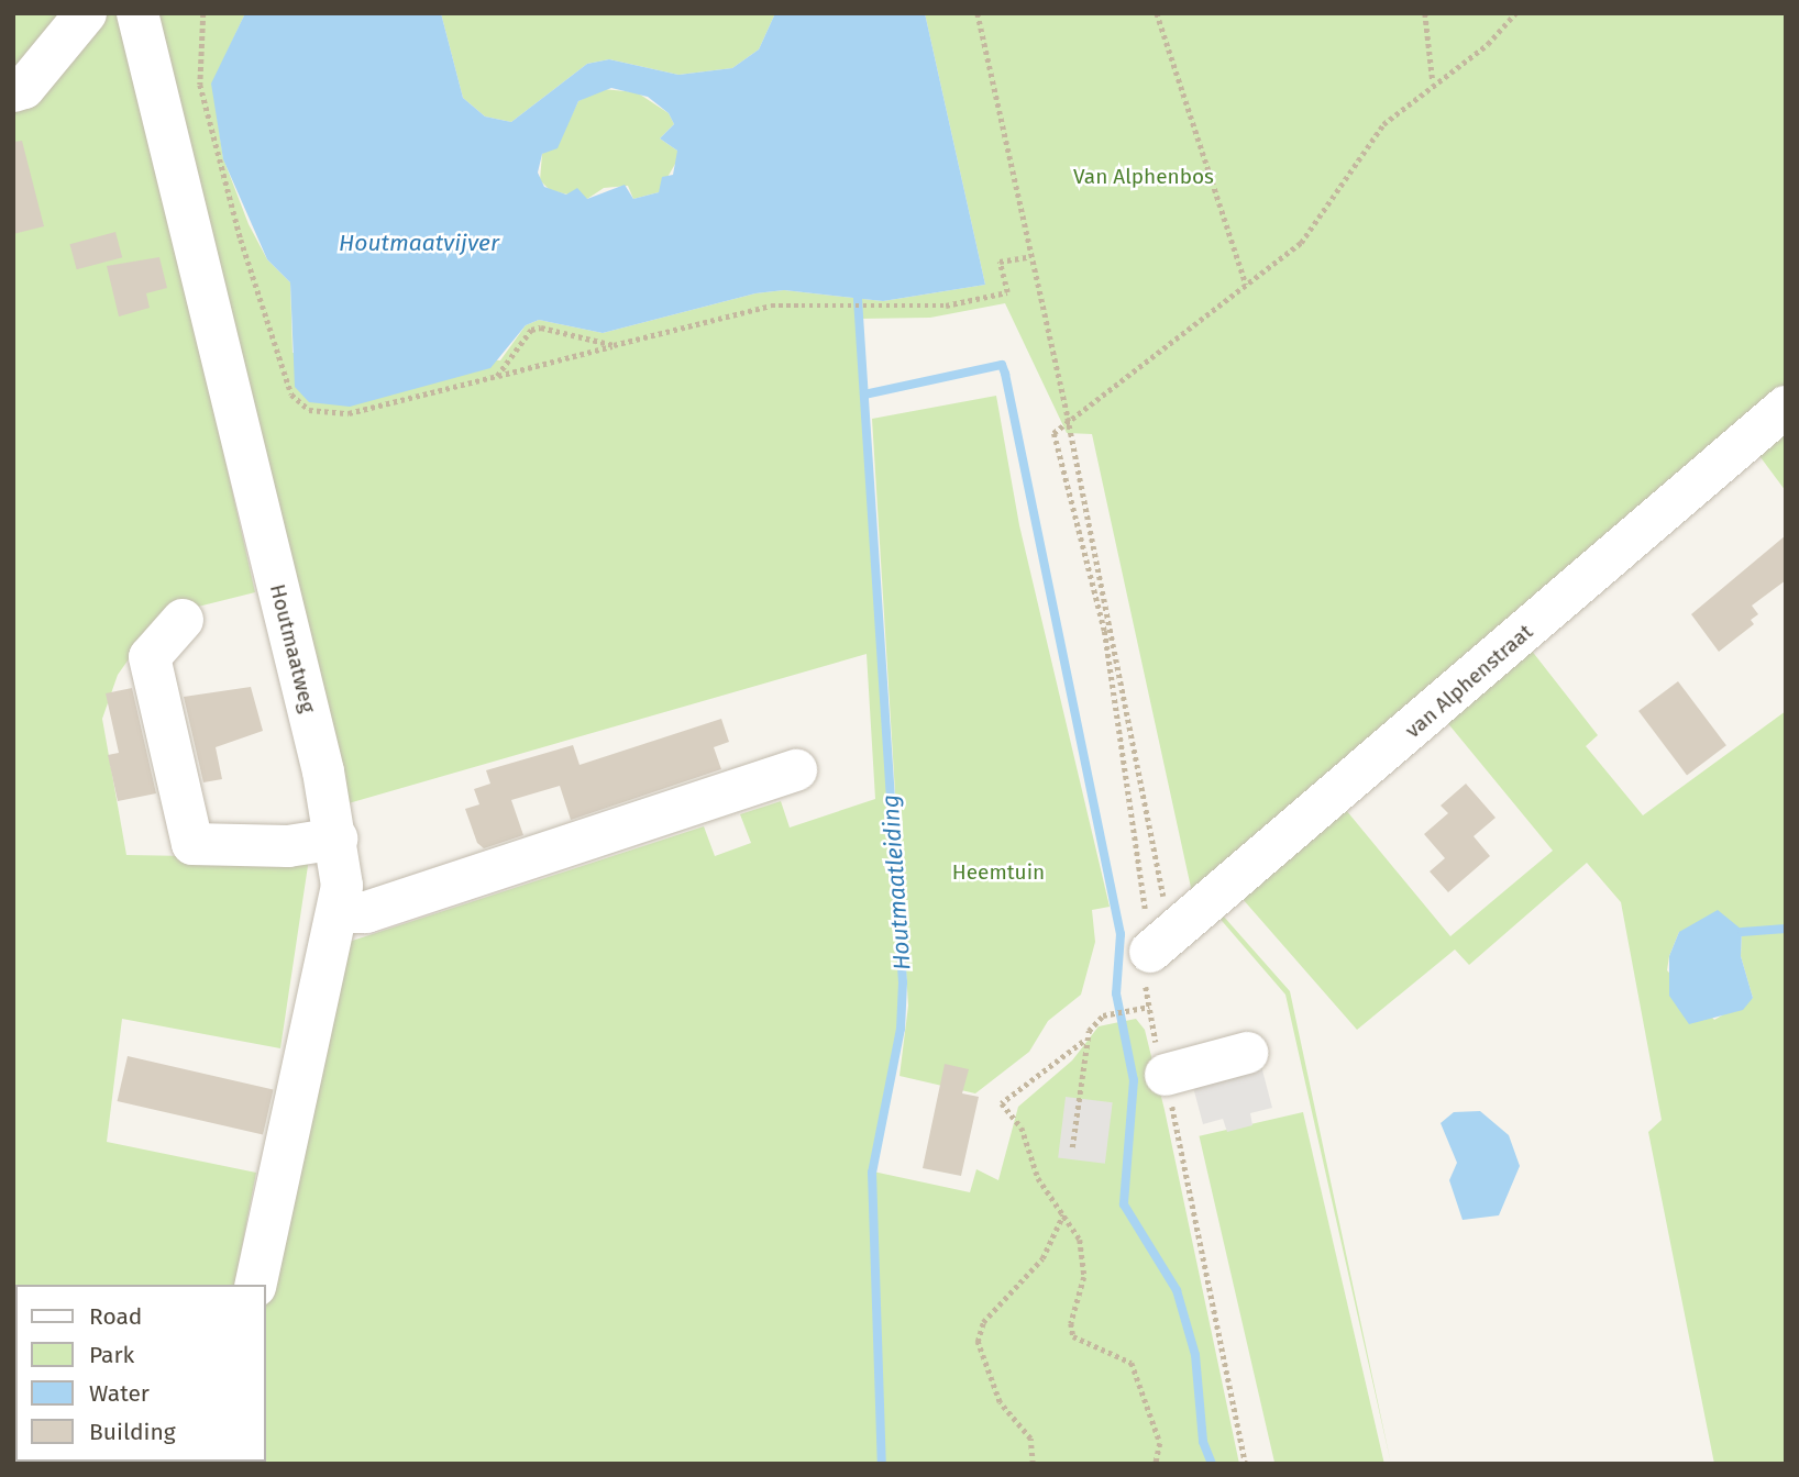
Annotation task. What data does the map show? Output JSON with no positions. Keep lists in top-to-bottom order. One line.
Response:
{"streets":{"street":["Houtmaatweg","van Alphenstraat"]},"water":["Houtmaatvijver","Houtmaatleiding"],"parks":["Van Alphenbos","Heemtuin"],"legend":["Road","Park","Water","Building"]}
